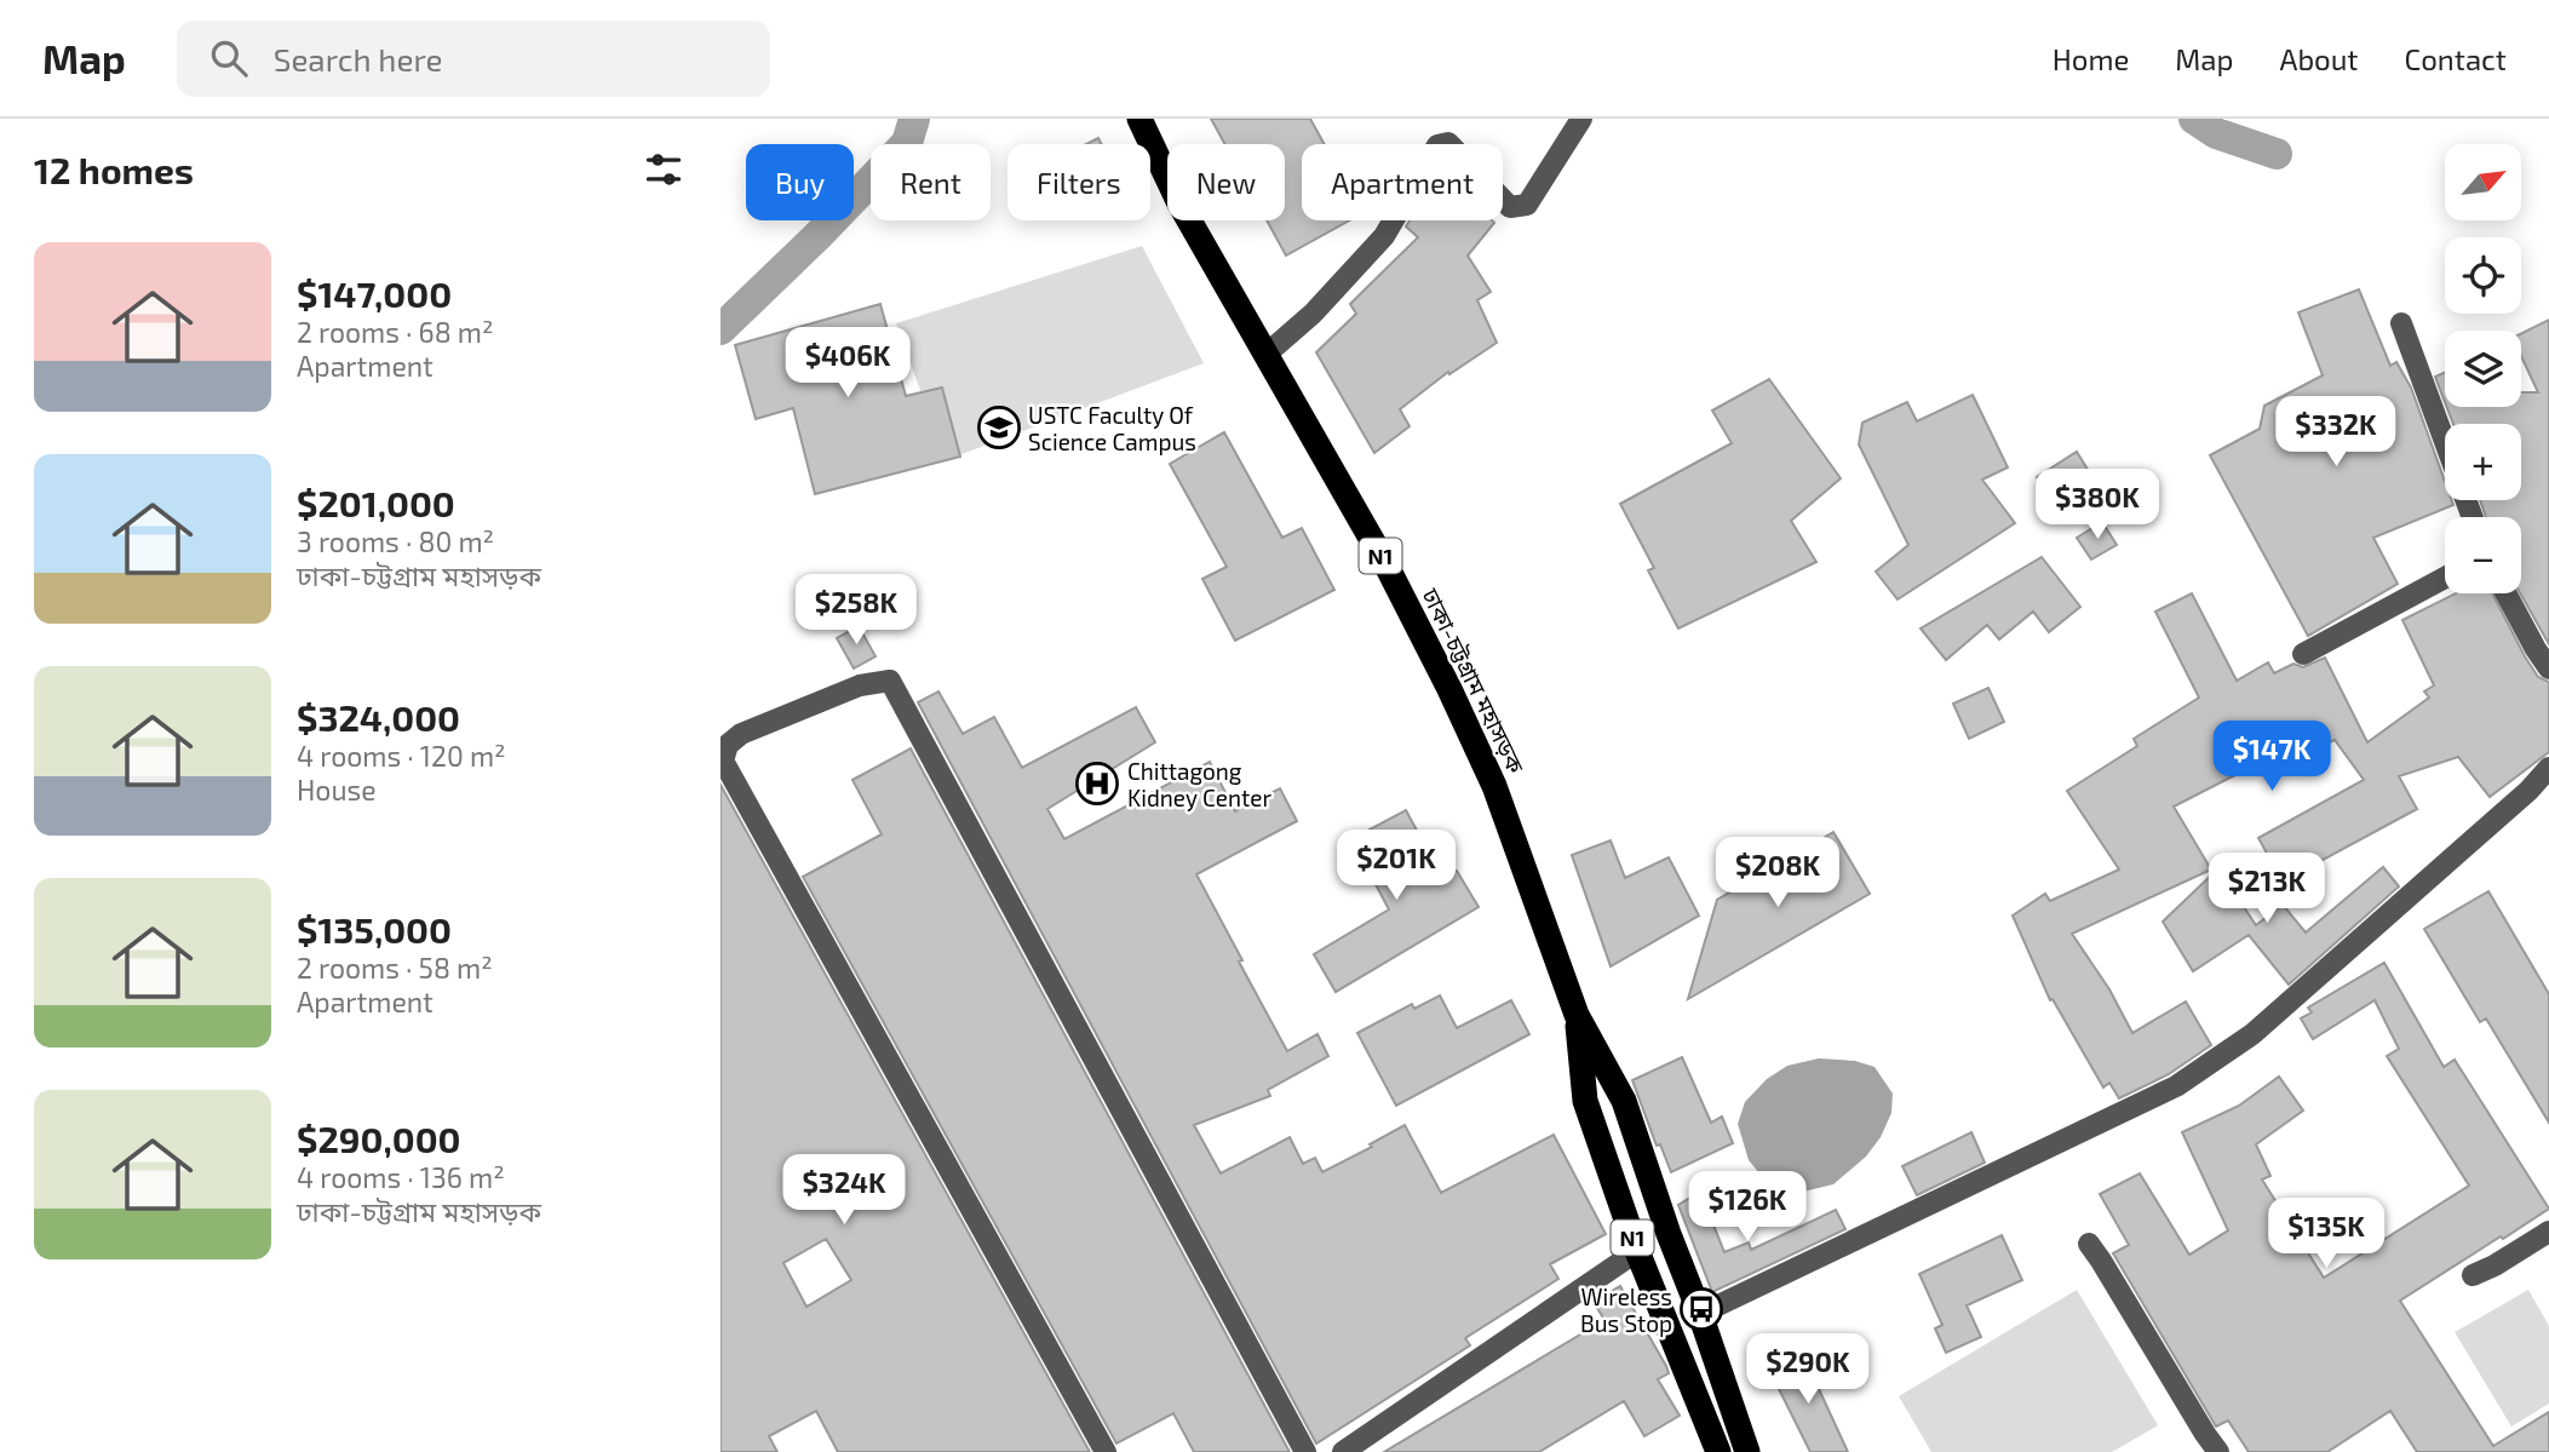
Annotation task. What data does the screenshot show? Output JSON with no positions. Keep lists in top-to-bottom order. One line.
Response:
{"streets":{"highway":["N1","ঢাকা-চট্টগ্রাম মহাসড়ক"]},"places":{"school or university":["USTC Faculty Of Science Campus"],"hospital":["Chittagong Kidney Center"],"bus stop":["Wireless Bus Stop"]},"north":"top right","page":{"header":"Map","search":"Search here","nav":["Home","Map","About","Contact"],"heading":"12 homes","map_buttons":["+","−"],"chip":["Buy","Rent","Filters","New","Apartment"],"list":[{"name":"$147,000","note":"2 rooms · 68 m² · Apartment"},{"name":"$201,000","note":"3 rooms · 80 m² · ঢাকা-চট্টগ্রাম মহাসড়ক"},{"name":"$324,000","note":"4 rooms · 120 m² · House"},{"name":"$135,000","note":"2 rooms · 58 m² · Apartment"},{"name":"$290,000","note":"4 rooms · 136 m² · ঢাকা-চট্টগ্রাম মহাসড়ক"}],"price":["$406K","$332K","$380K","$258K","$147K","$201K","$208K","$213K","$324K","$126K","$135K","$290K"]}}
